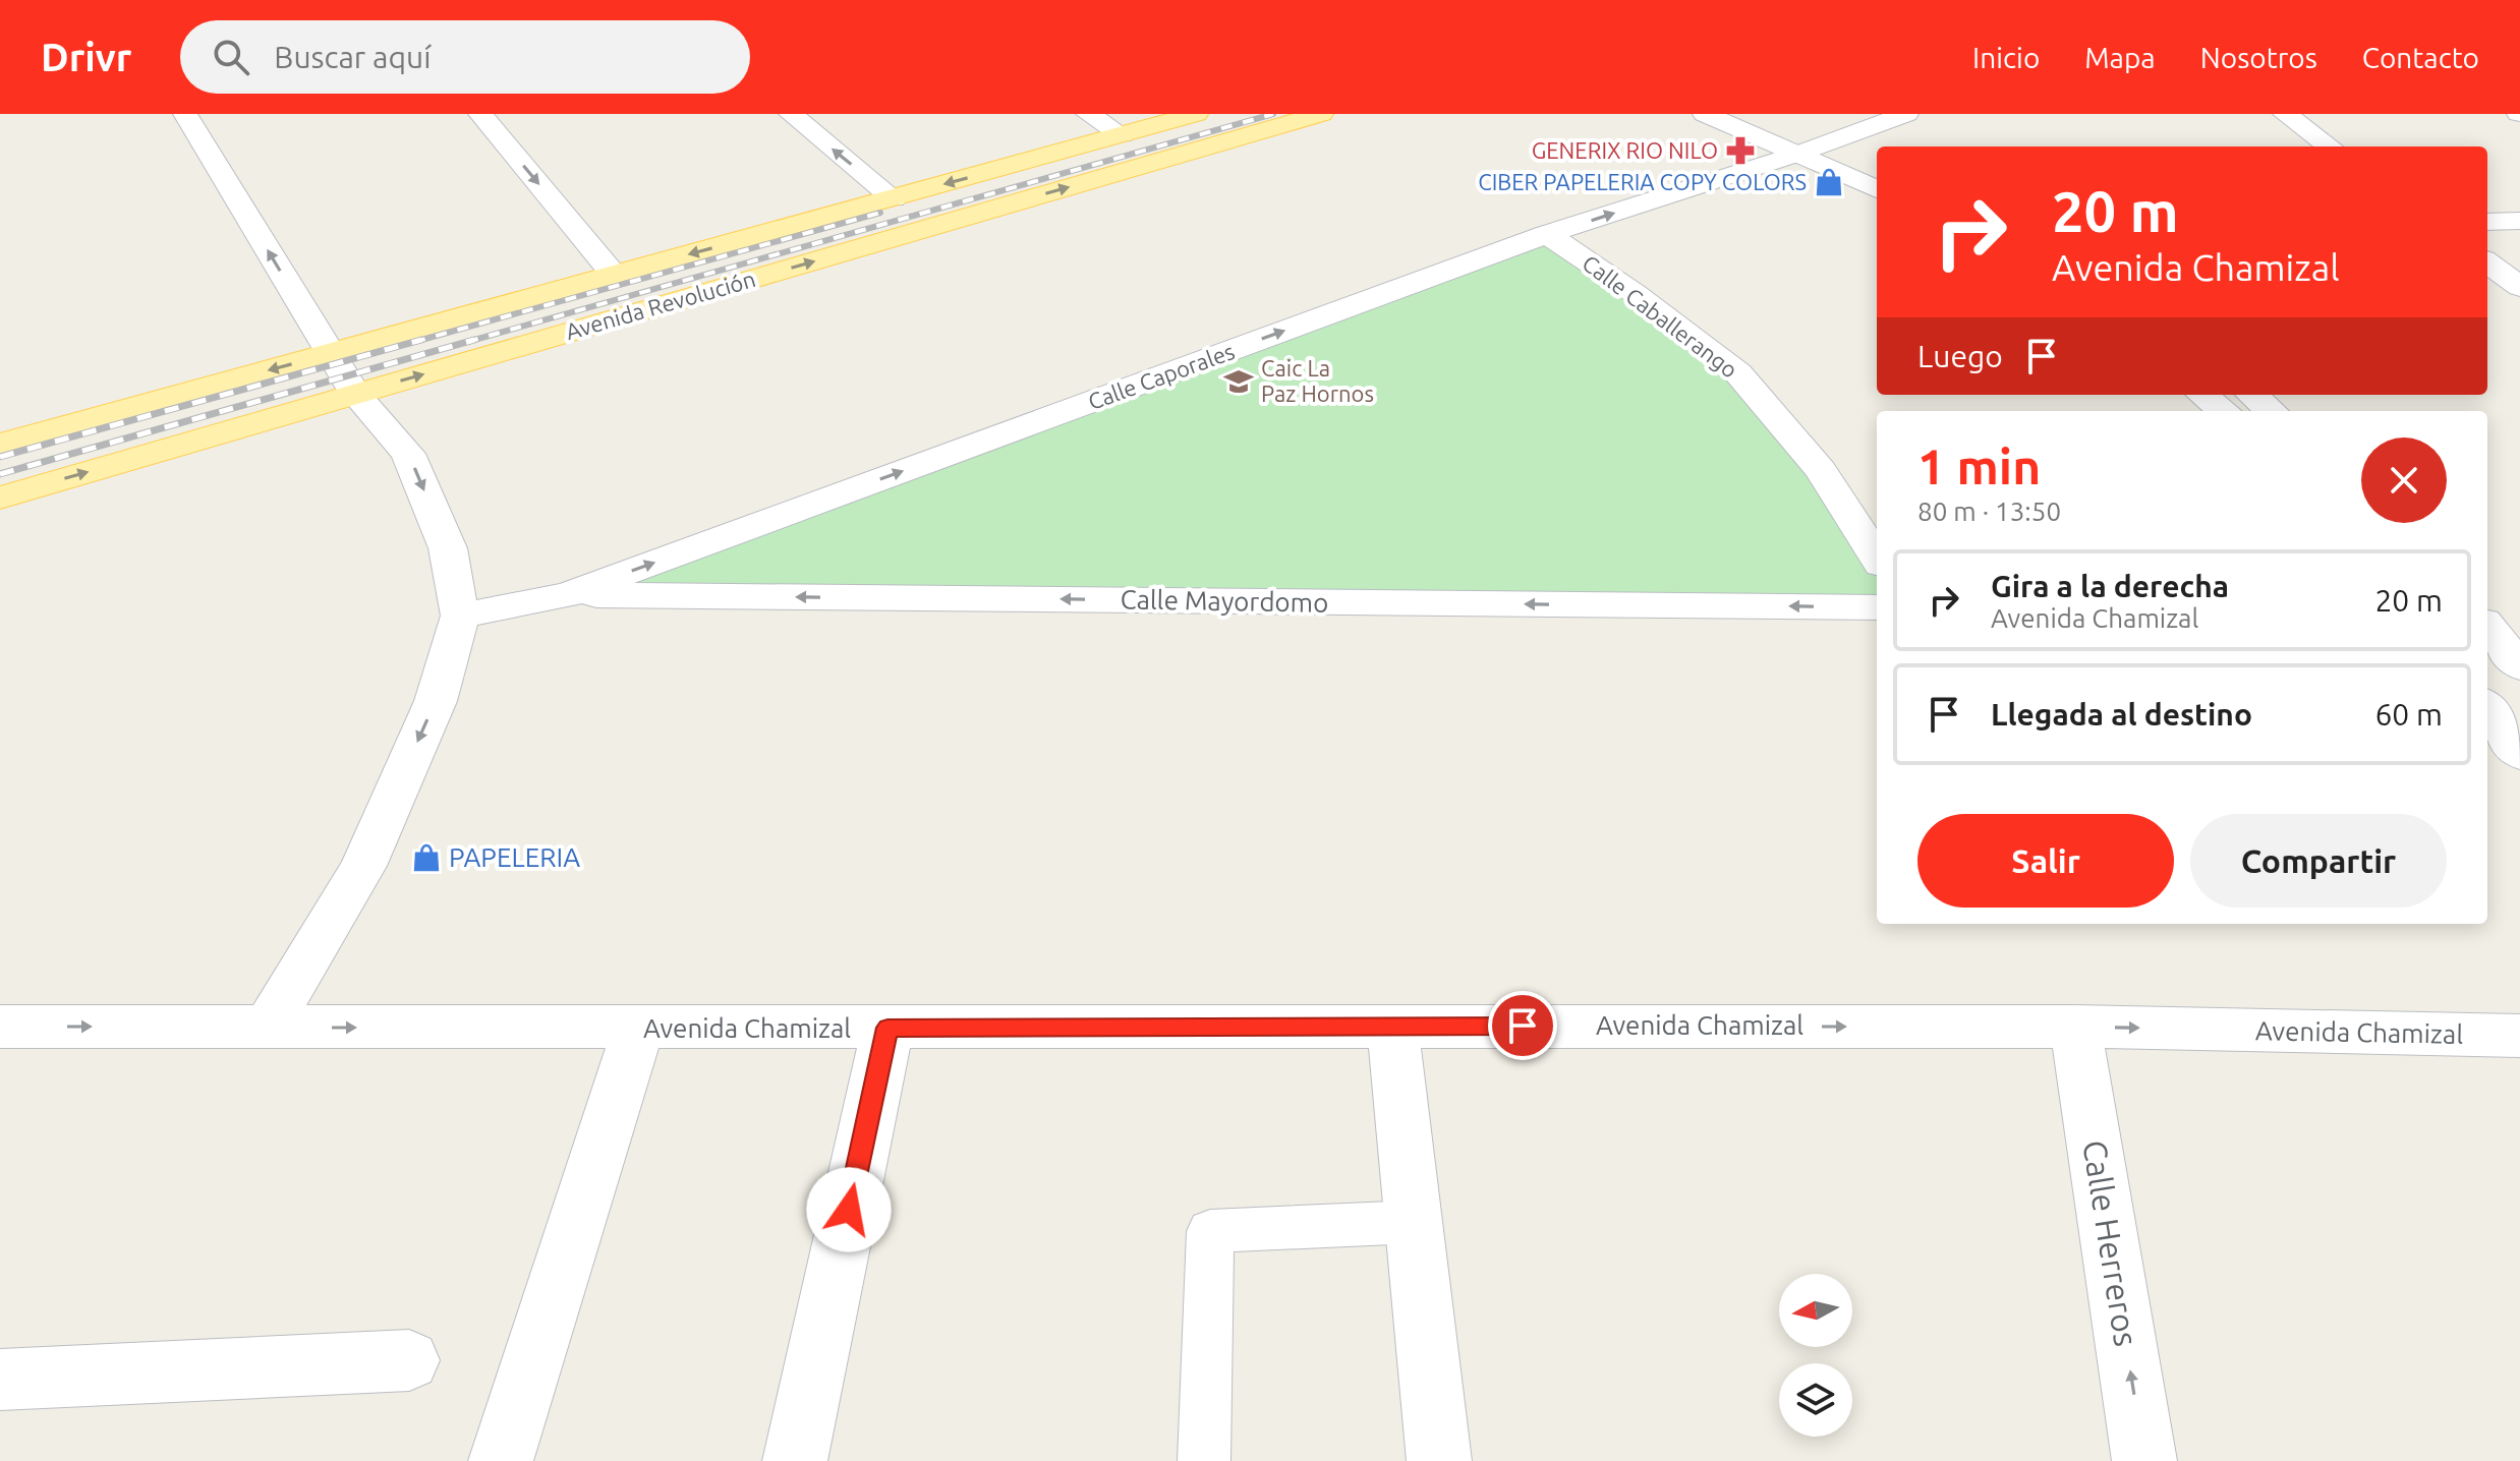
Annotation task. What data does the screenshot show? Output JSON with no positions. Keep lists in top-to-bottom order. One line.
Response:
{"streets":{"main road":["Avenida Revolución"],"street":["Calle Caballerango","Calle Caporales","Calle Mayordomo","Avenida Chamizal","Calle Herreros"]},"crossings":[["Calle Caballerango","Calle Caporales"],["Calle Caporales","Calle Mayordomo"],["Avenida Chamizal","Calle Herreros"]],"one_way":["Calle Caporales","Calle Mayordomo","Avenida Chamizal","Calle Herreros"],"places":{"pharmacy":["GENERIX RIO NILO"],"shop":["CIBER PAPELERIA COPY COLORS","PAPELERIA"],"school or university":["Caic La Paz Hornos"]},"north":"left","page":{"header":"Drivr","search":"Buscar aquí","nav":["Inicio","Mapa","Nosotros","Contacto"],"turn":["20 m","Avenida Chamizal"],"then":"Luego","heading":["1 min","80 m · 13:50"],"list":[{"name":"Gira a la derecha","note":"Avenida Chamizal","value":"20 m"},{"name":"Llegada al destino","value":"60 m"}],"buttons":["Salir","Compartir"]}}
